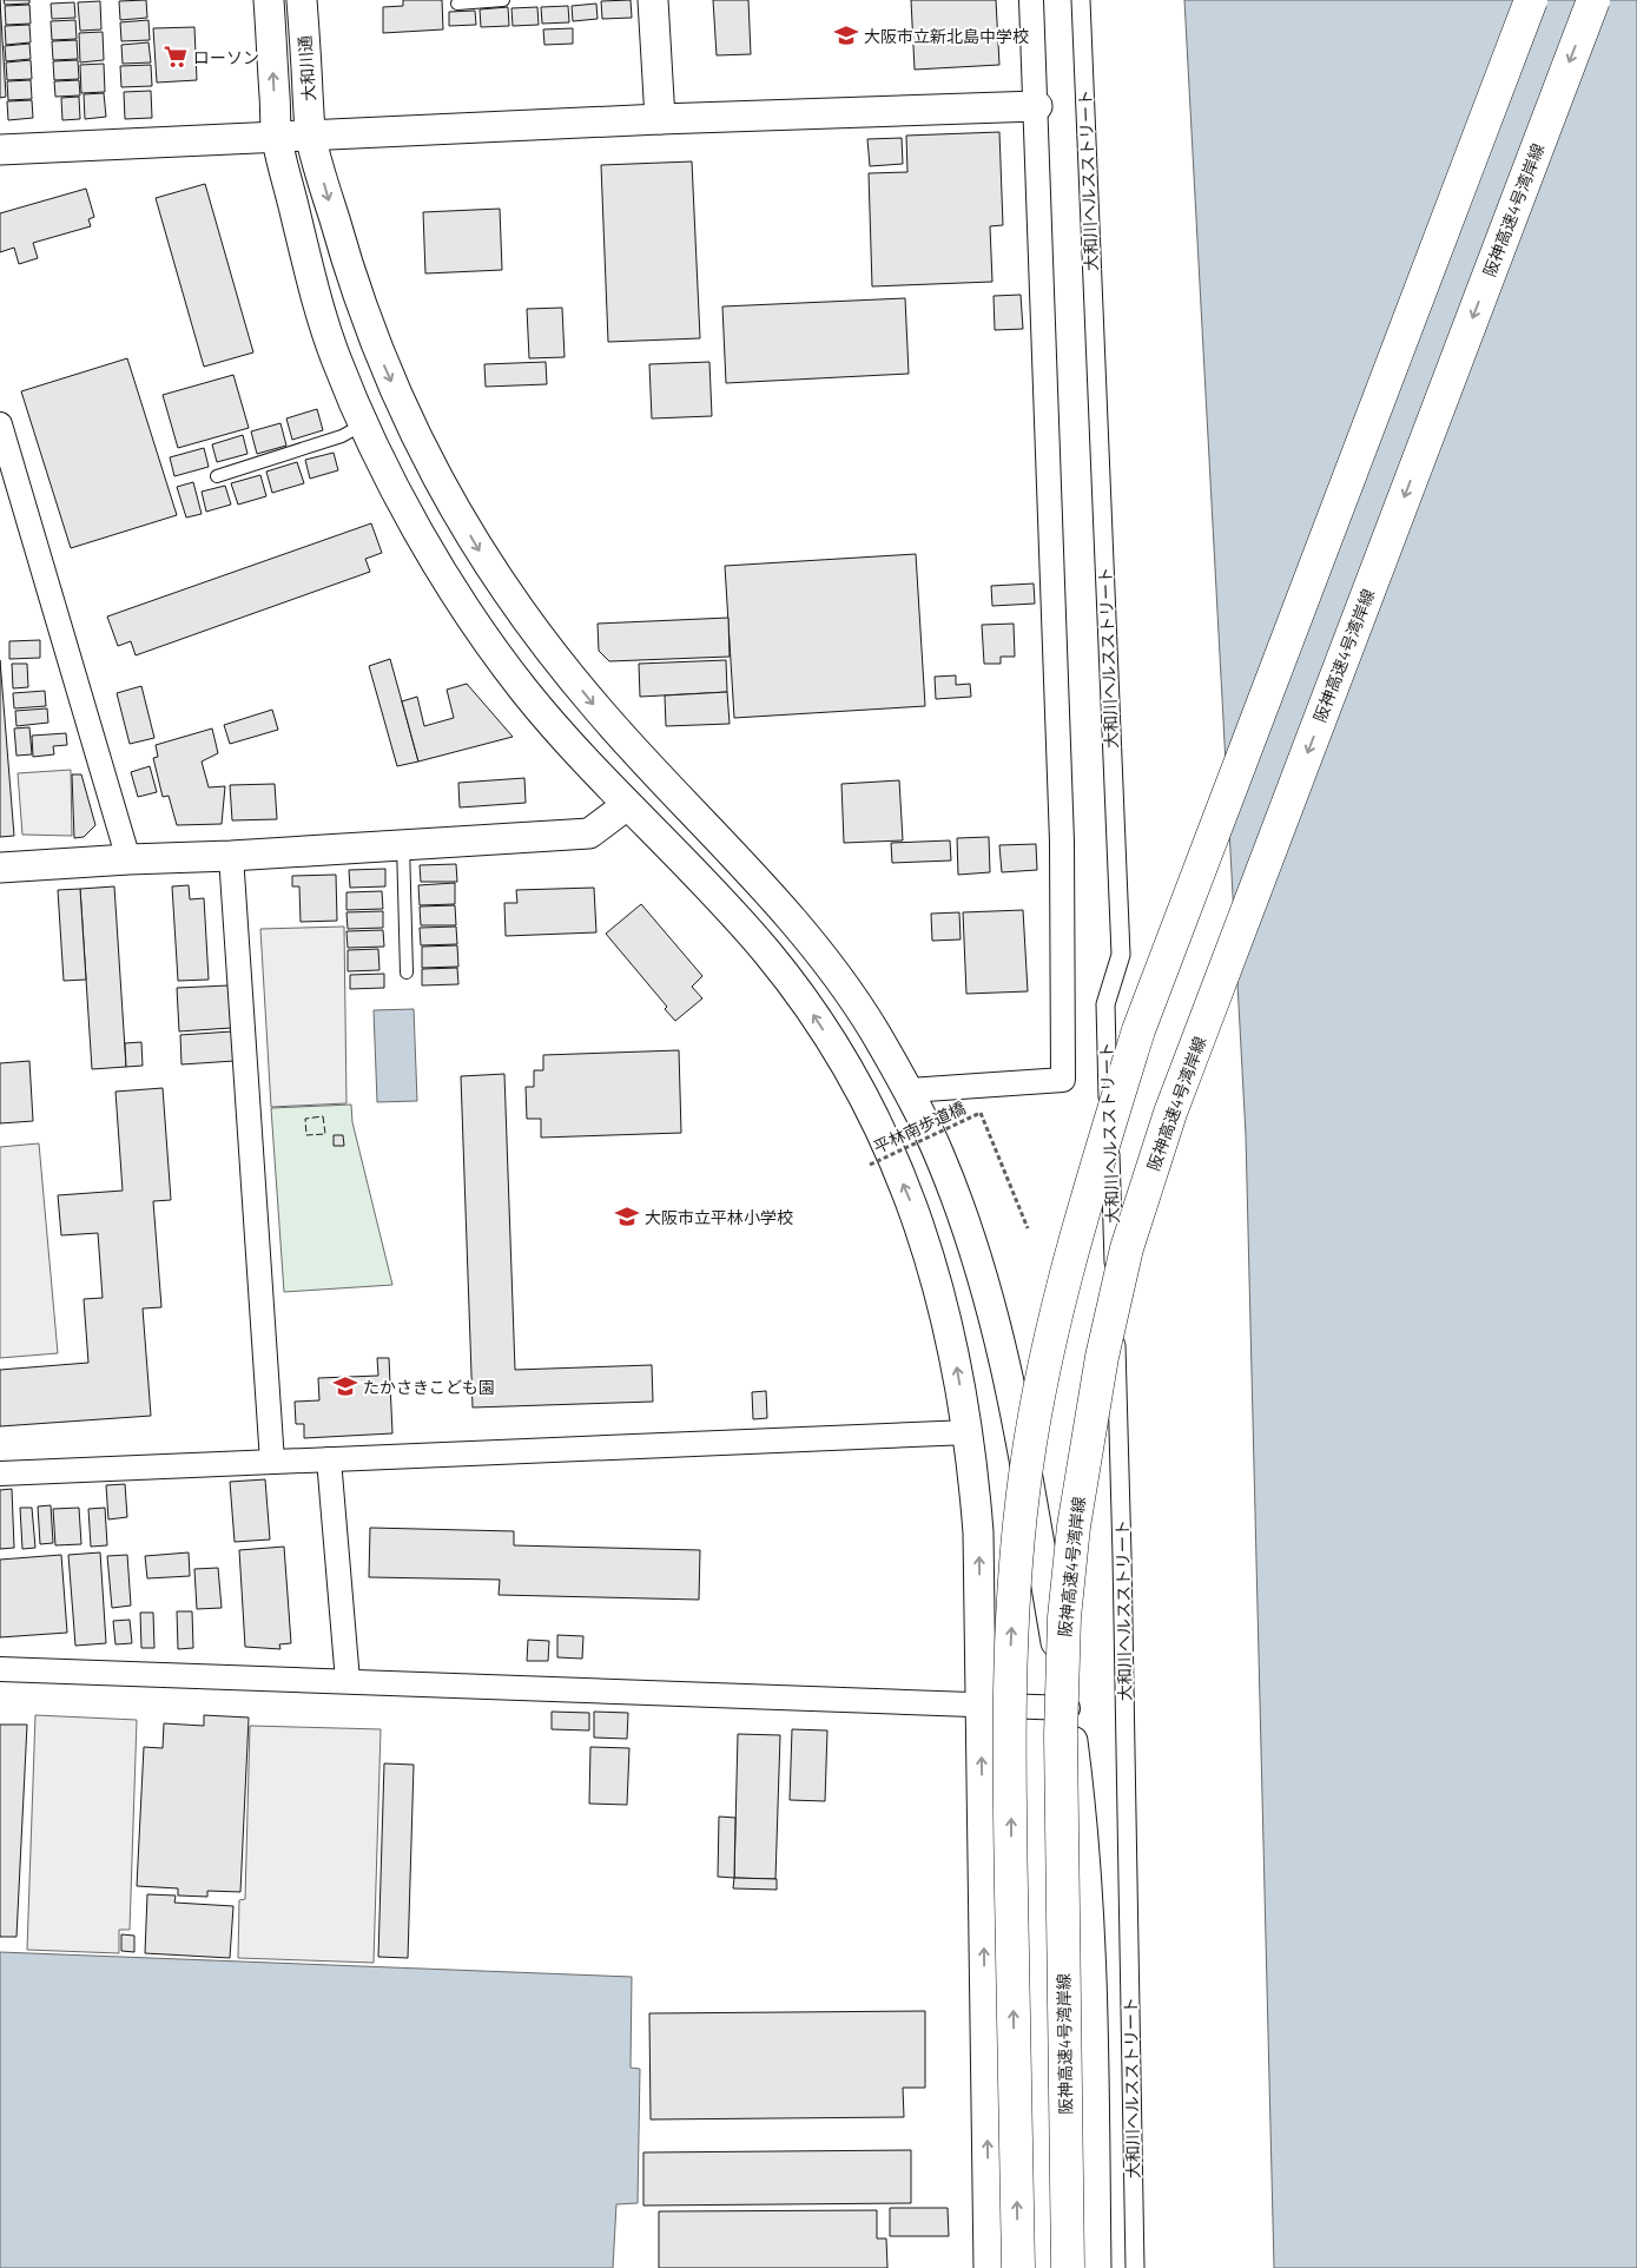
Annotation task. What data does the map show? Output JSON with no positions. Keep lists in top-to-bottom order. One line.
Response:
{"streets":{"highway":["阪神高速4号湾岸線"],"street":["大和川通","大和川ヘルスストリート"],"path":["平林南歩道橋"]},"places":{"school or university":["大阪市立新北島中学校","大阪市立平林小学校","たかさきこども園"],"supermarket":["ローソン"]}}
